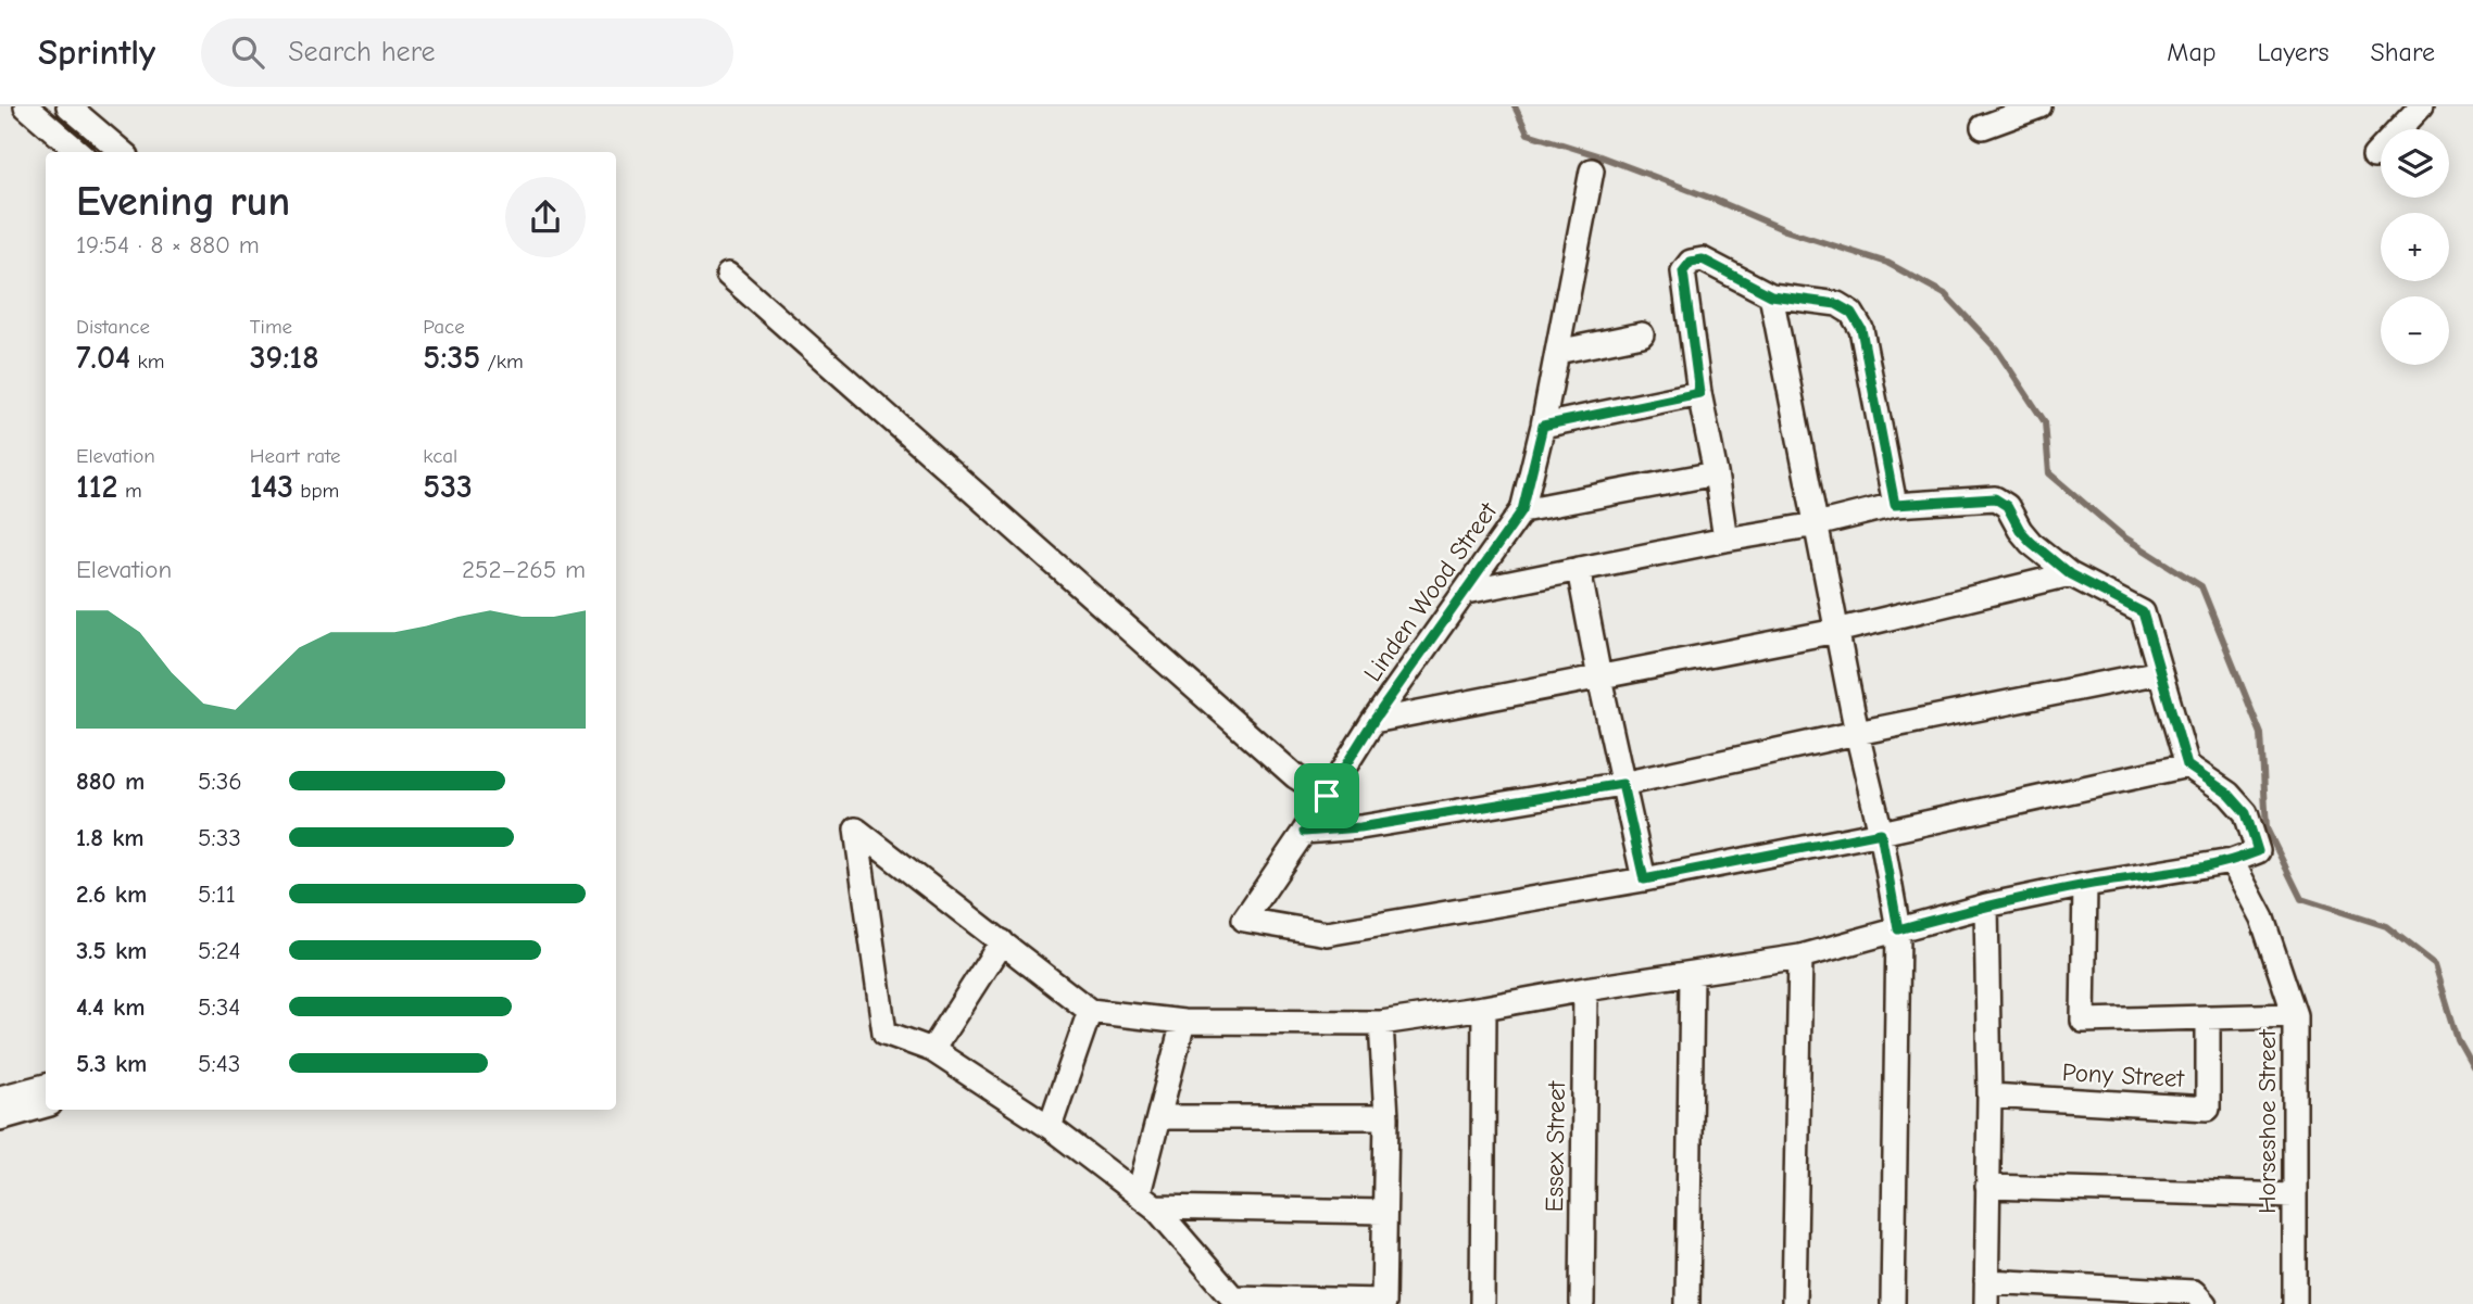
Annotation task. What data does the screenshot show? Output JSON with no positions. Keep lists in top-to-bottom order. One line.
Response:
{"streets":{"street":["Linden Wood Street","Pony Street","Horseshoe Street","Essex Street"]},"page":{"header":"Sprintly","search":"Search here","nav":["Map","Layers","Share"],"map_buttons":["+","−"],"heading":["Evening run","19:54 · 8 × 880 m"],"stats":[["Distance","7.04 km"],["Time","39:18"],["Pace","5:35 /km"],["Elevation","112 m"],["Heart rate","143 bpm"],["kcal","533"]],"chart":["Elevation","252–265 m"],"list":[{"name":"880 m","note":"5:36"},{"name":"1.8 km","note":"5:33"},{"name":"2.6 km","note":"5:11"},{"name":"3.5 km","note":"5:24"},{"name":"4.4 km","note":"5:34"},{"name":"5.3 km","note":"5:43"}]}}
